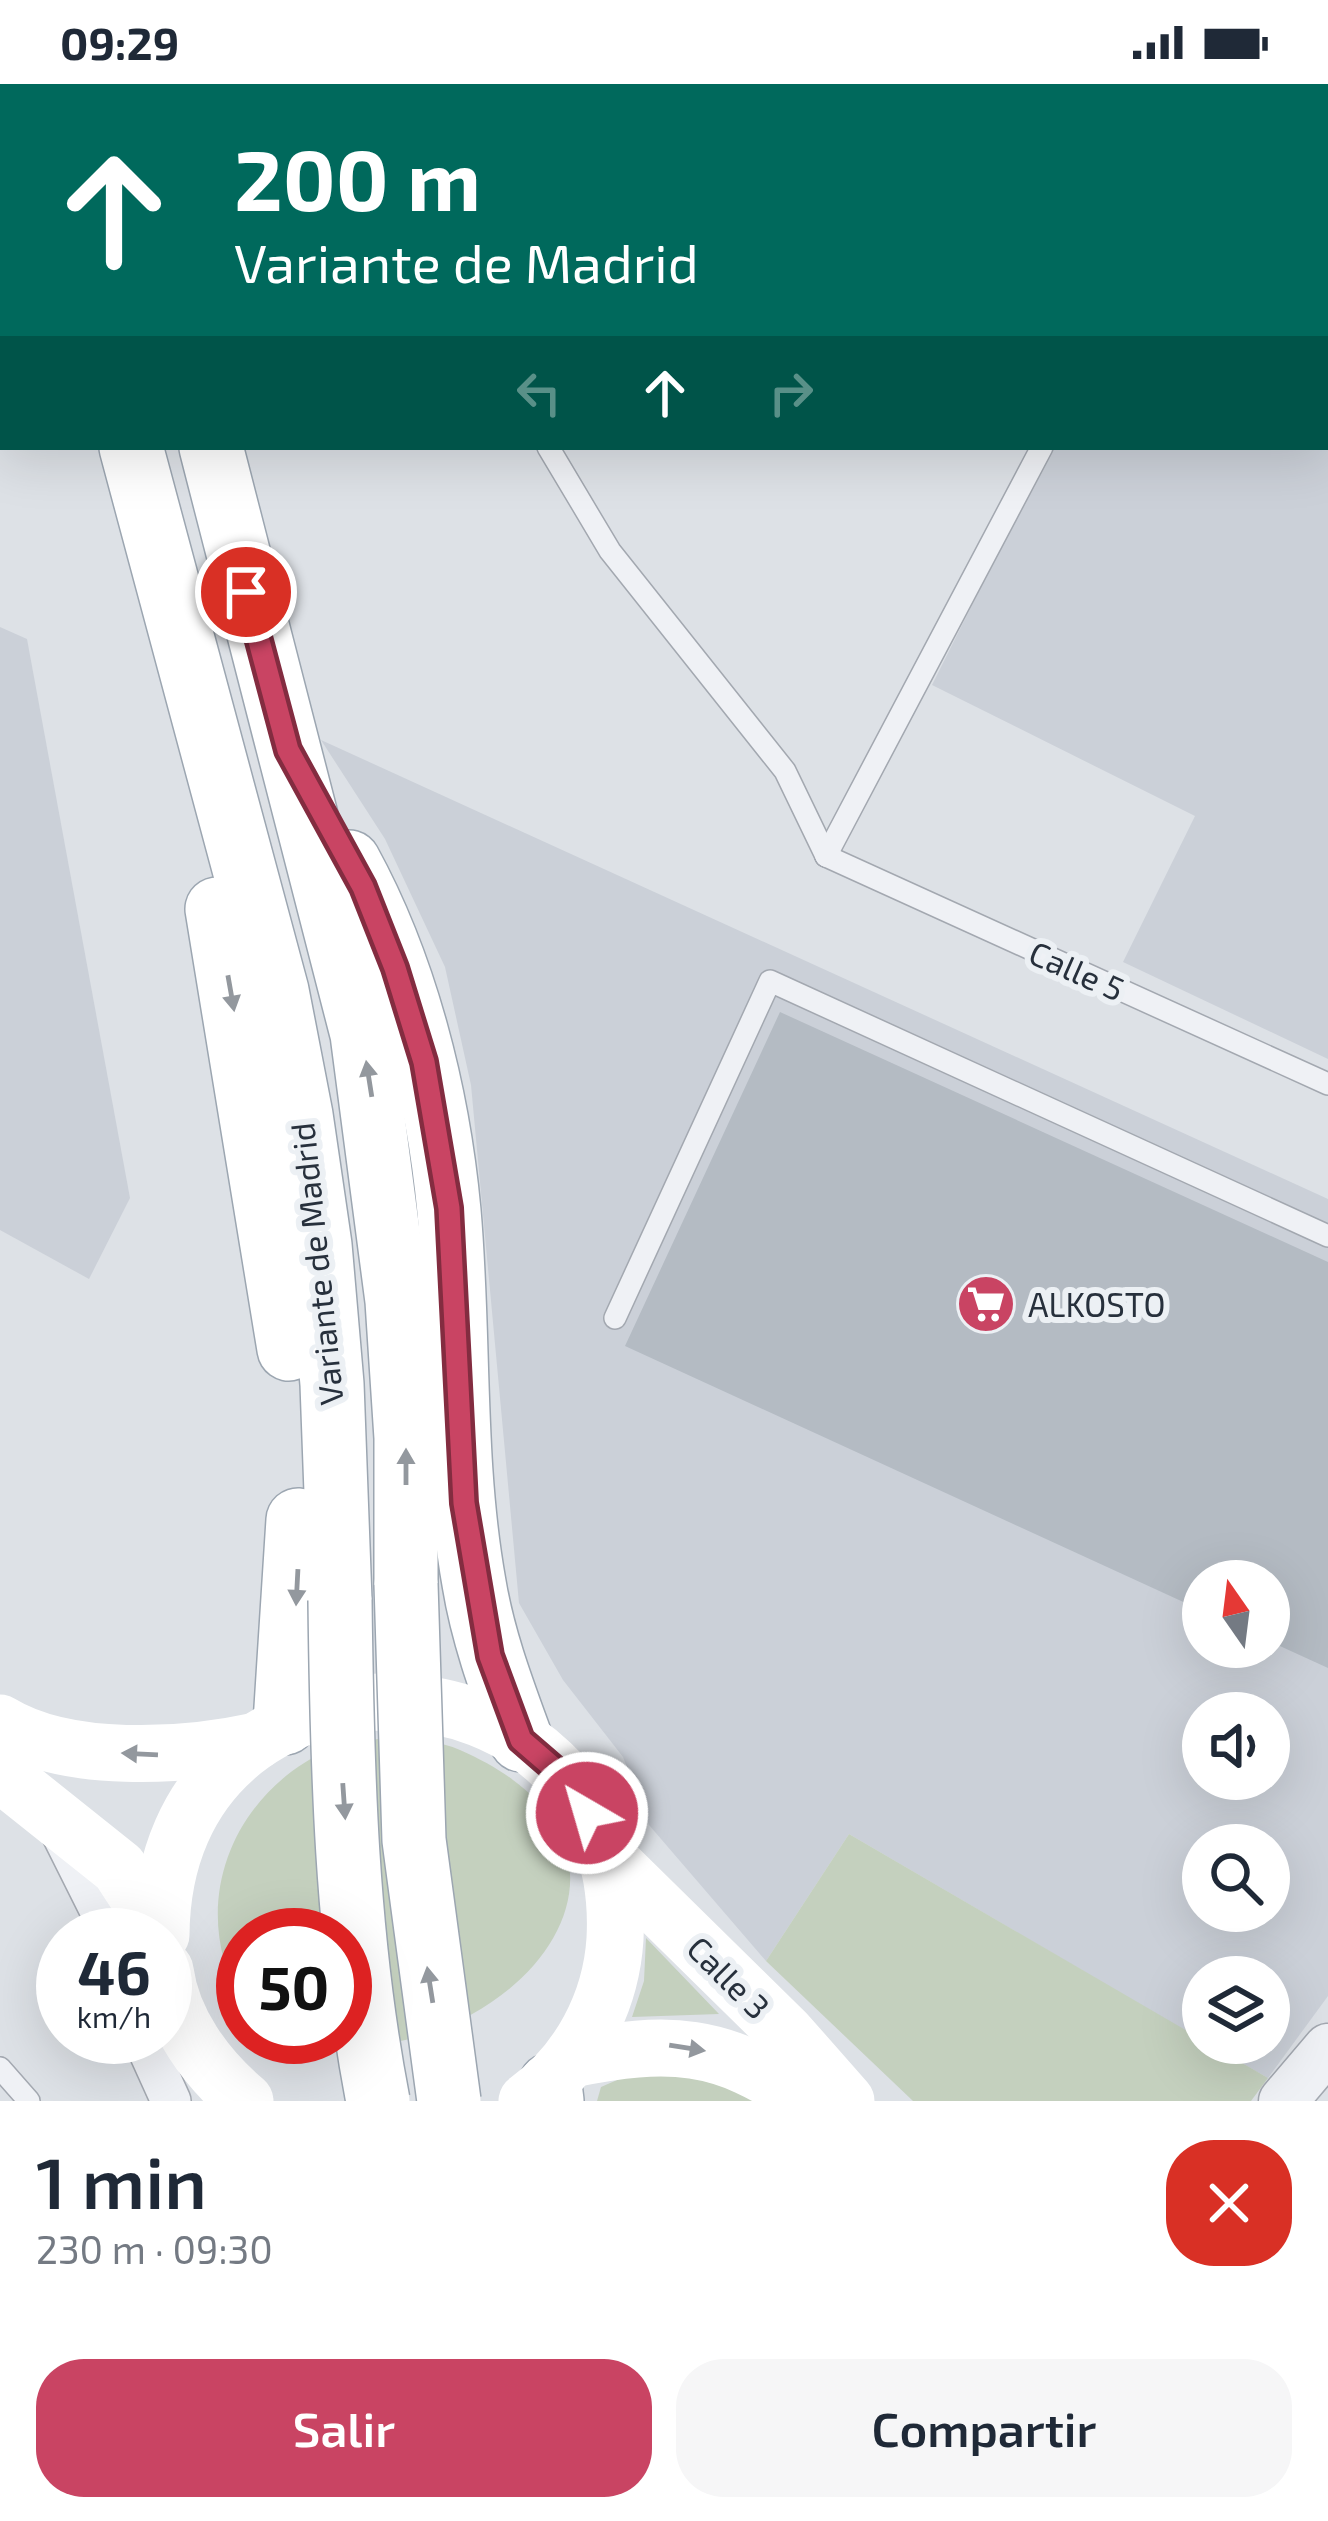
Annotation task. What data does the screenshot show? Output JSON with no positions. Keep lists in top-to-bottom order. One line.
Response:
{"streets":{"main road":["Variante de Madrid","Calle 3"],"lane":["Calle 5"]},"places":{"supermarket":["ALKOSTO"]},"north":"top","page":{"status":"09:29","turn":["200 m","Variante de Madrid"],"speed":"46 km/h","limit":"50","heading":["1 min","230 m · 09:30"],"buttons":["Salir","Compartir"]}}
